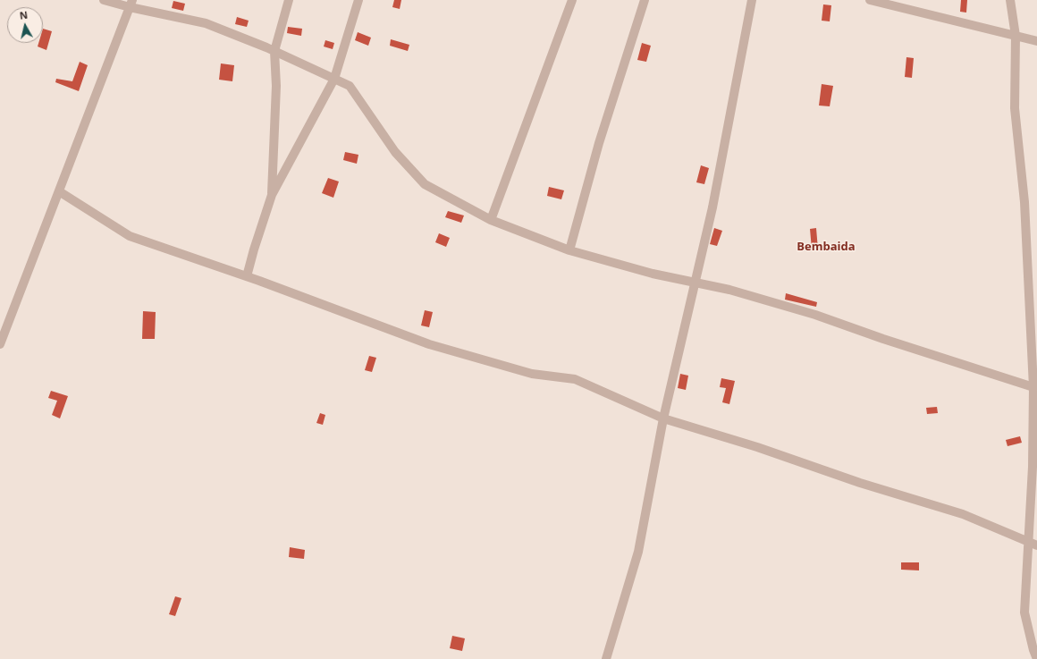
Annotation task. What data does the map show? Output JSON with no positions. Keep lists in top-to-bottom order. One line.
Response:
{"districts":["Bembaida"],"north":"top"}
